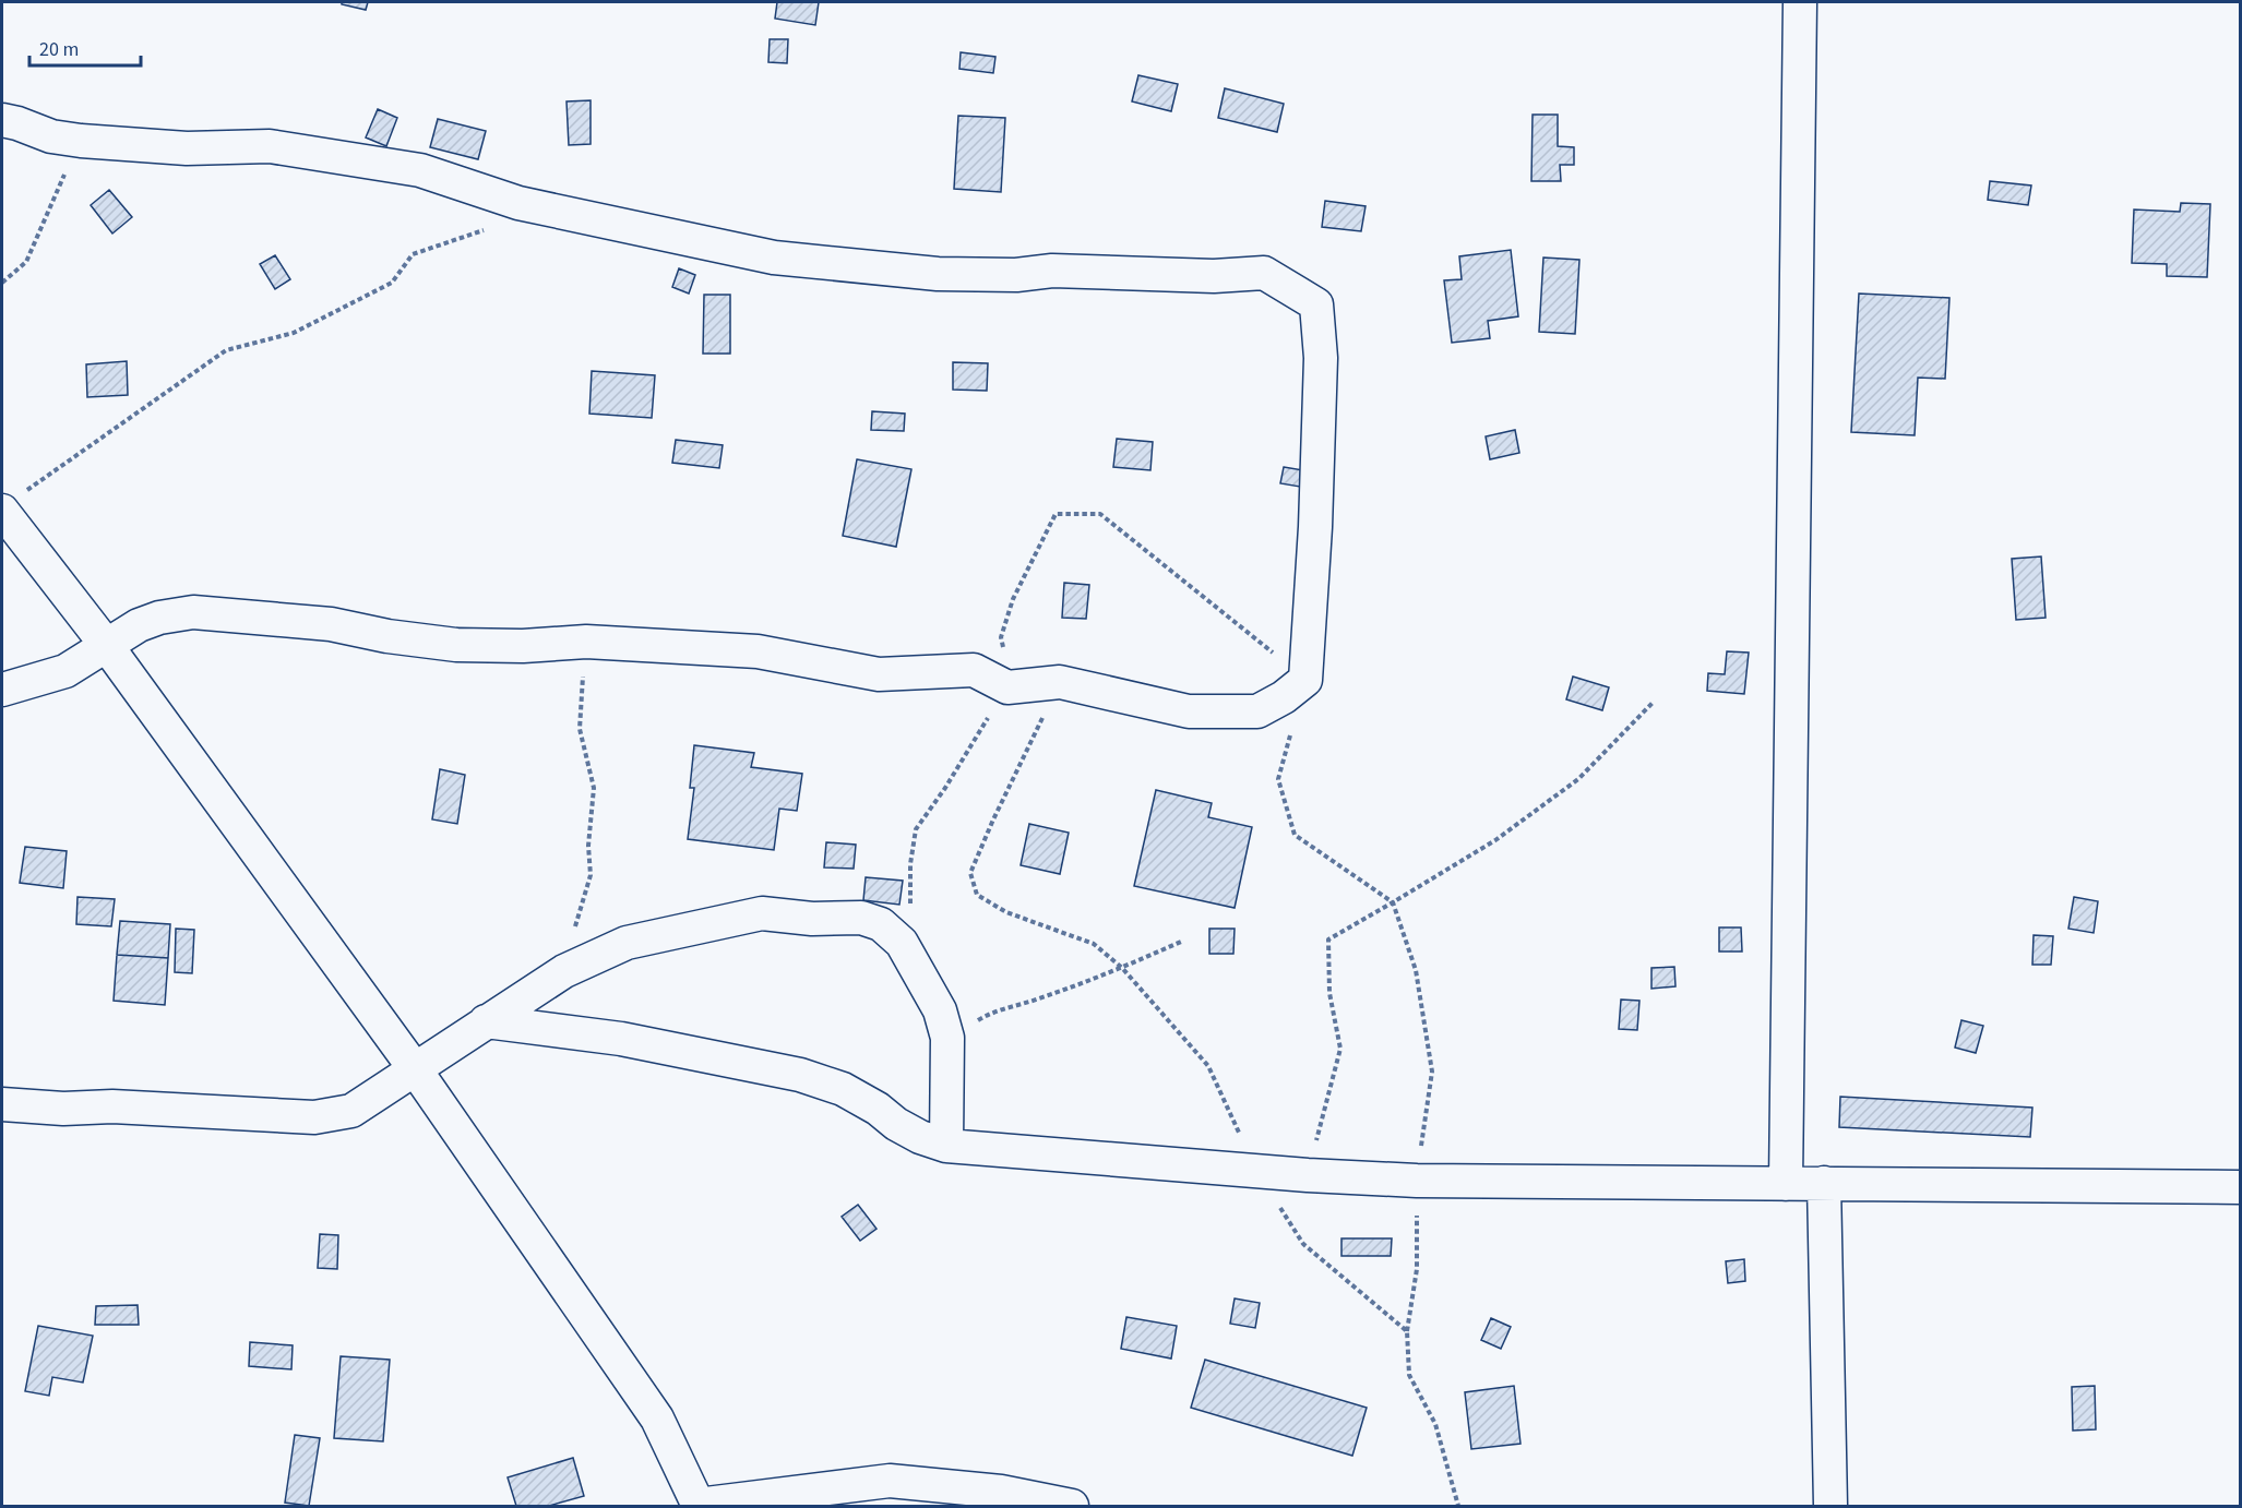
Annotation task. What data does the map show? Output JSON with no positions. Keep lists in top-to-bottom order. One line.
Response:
{"scale_bar":"20 m"}
